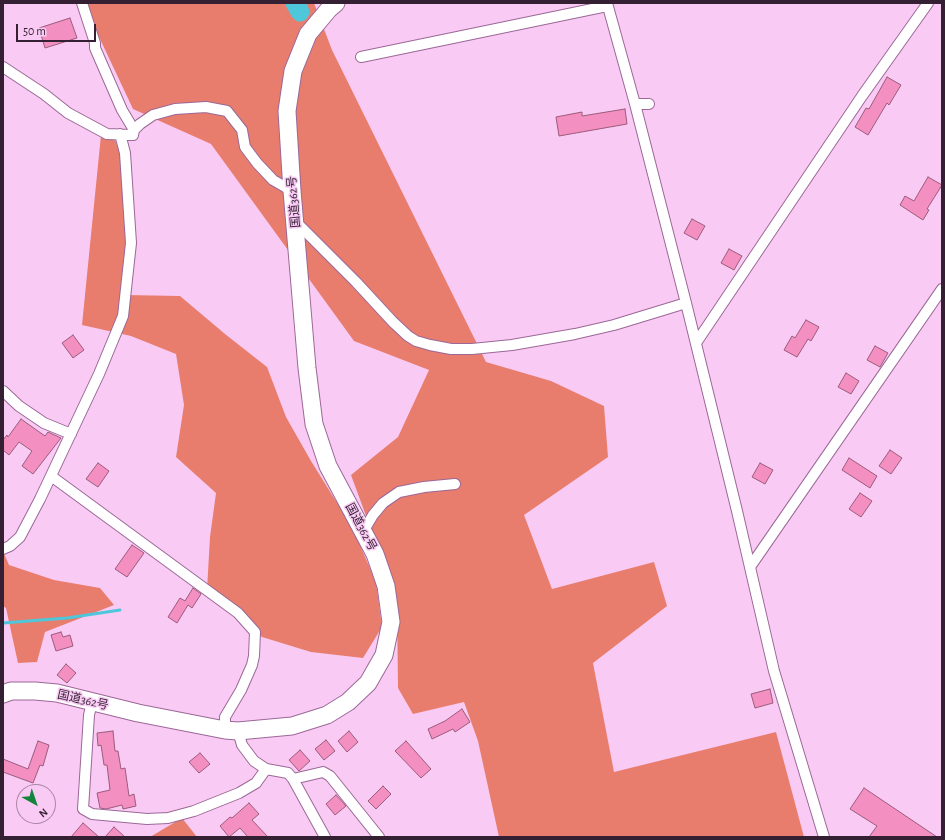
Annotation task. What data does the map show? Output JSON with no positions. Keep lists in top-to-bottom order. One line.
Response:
{"streets":{"highway":["国道362号"]},"scale_bar":"50 m","north":"bottom right"}
